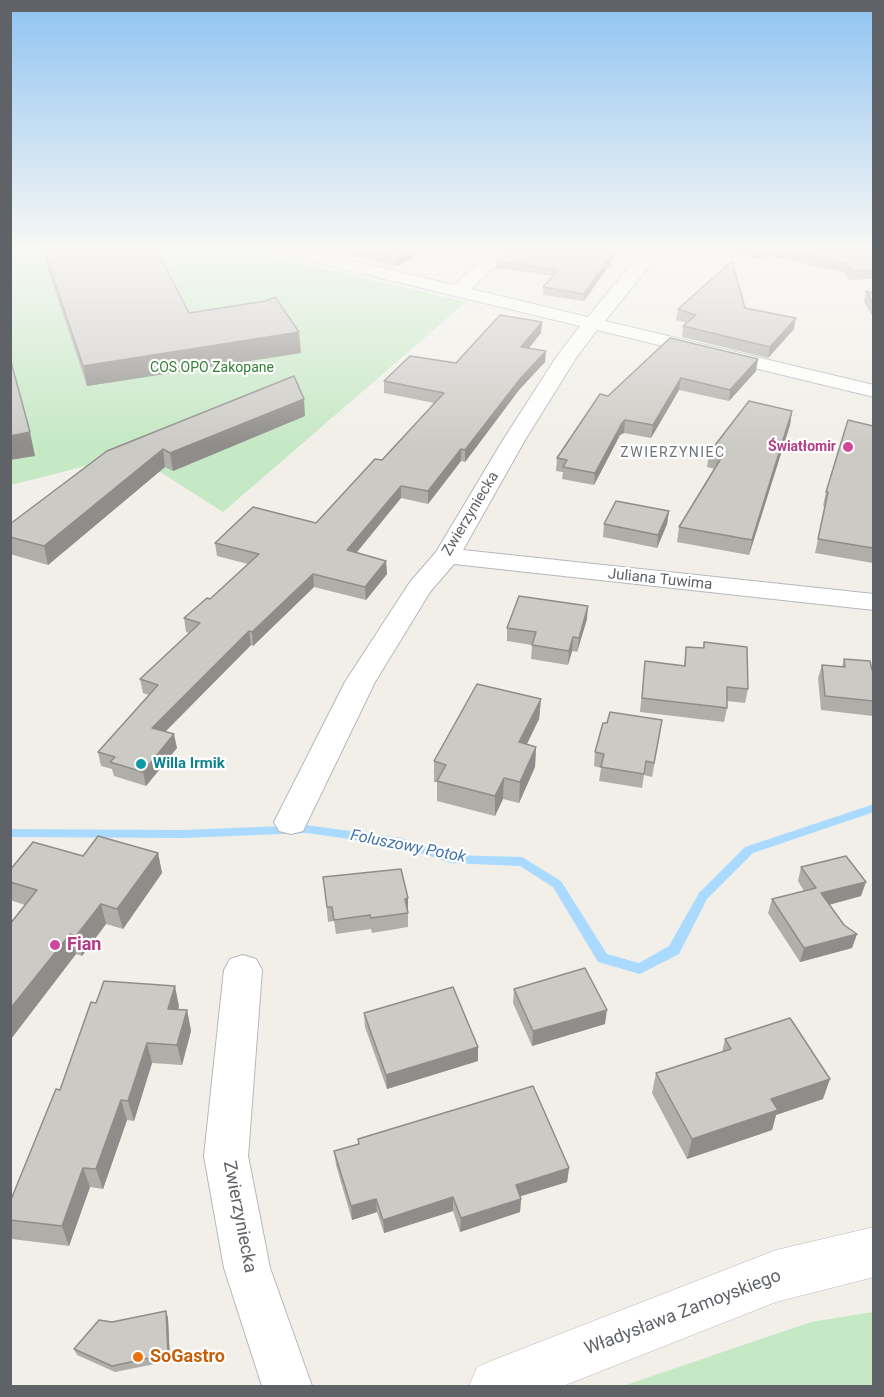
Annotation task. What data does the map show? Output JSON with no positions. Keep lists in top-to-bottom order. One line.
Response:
{"streets":{"street":["Zwierzyniecka","Juliana Tuwima","Władysława Zamoyskiego"]},"crossings":[["Zwierzyniecka","Juliana Tuwima"]],"districts":["ZWIERZYNIEC"],"water":["Foluszowy Potok"],"parks":["COS OPO Zakopane"],"places":["Światłomir","Willa Irmik","Fian","SoGastro"]}
